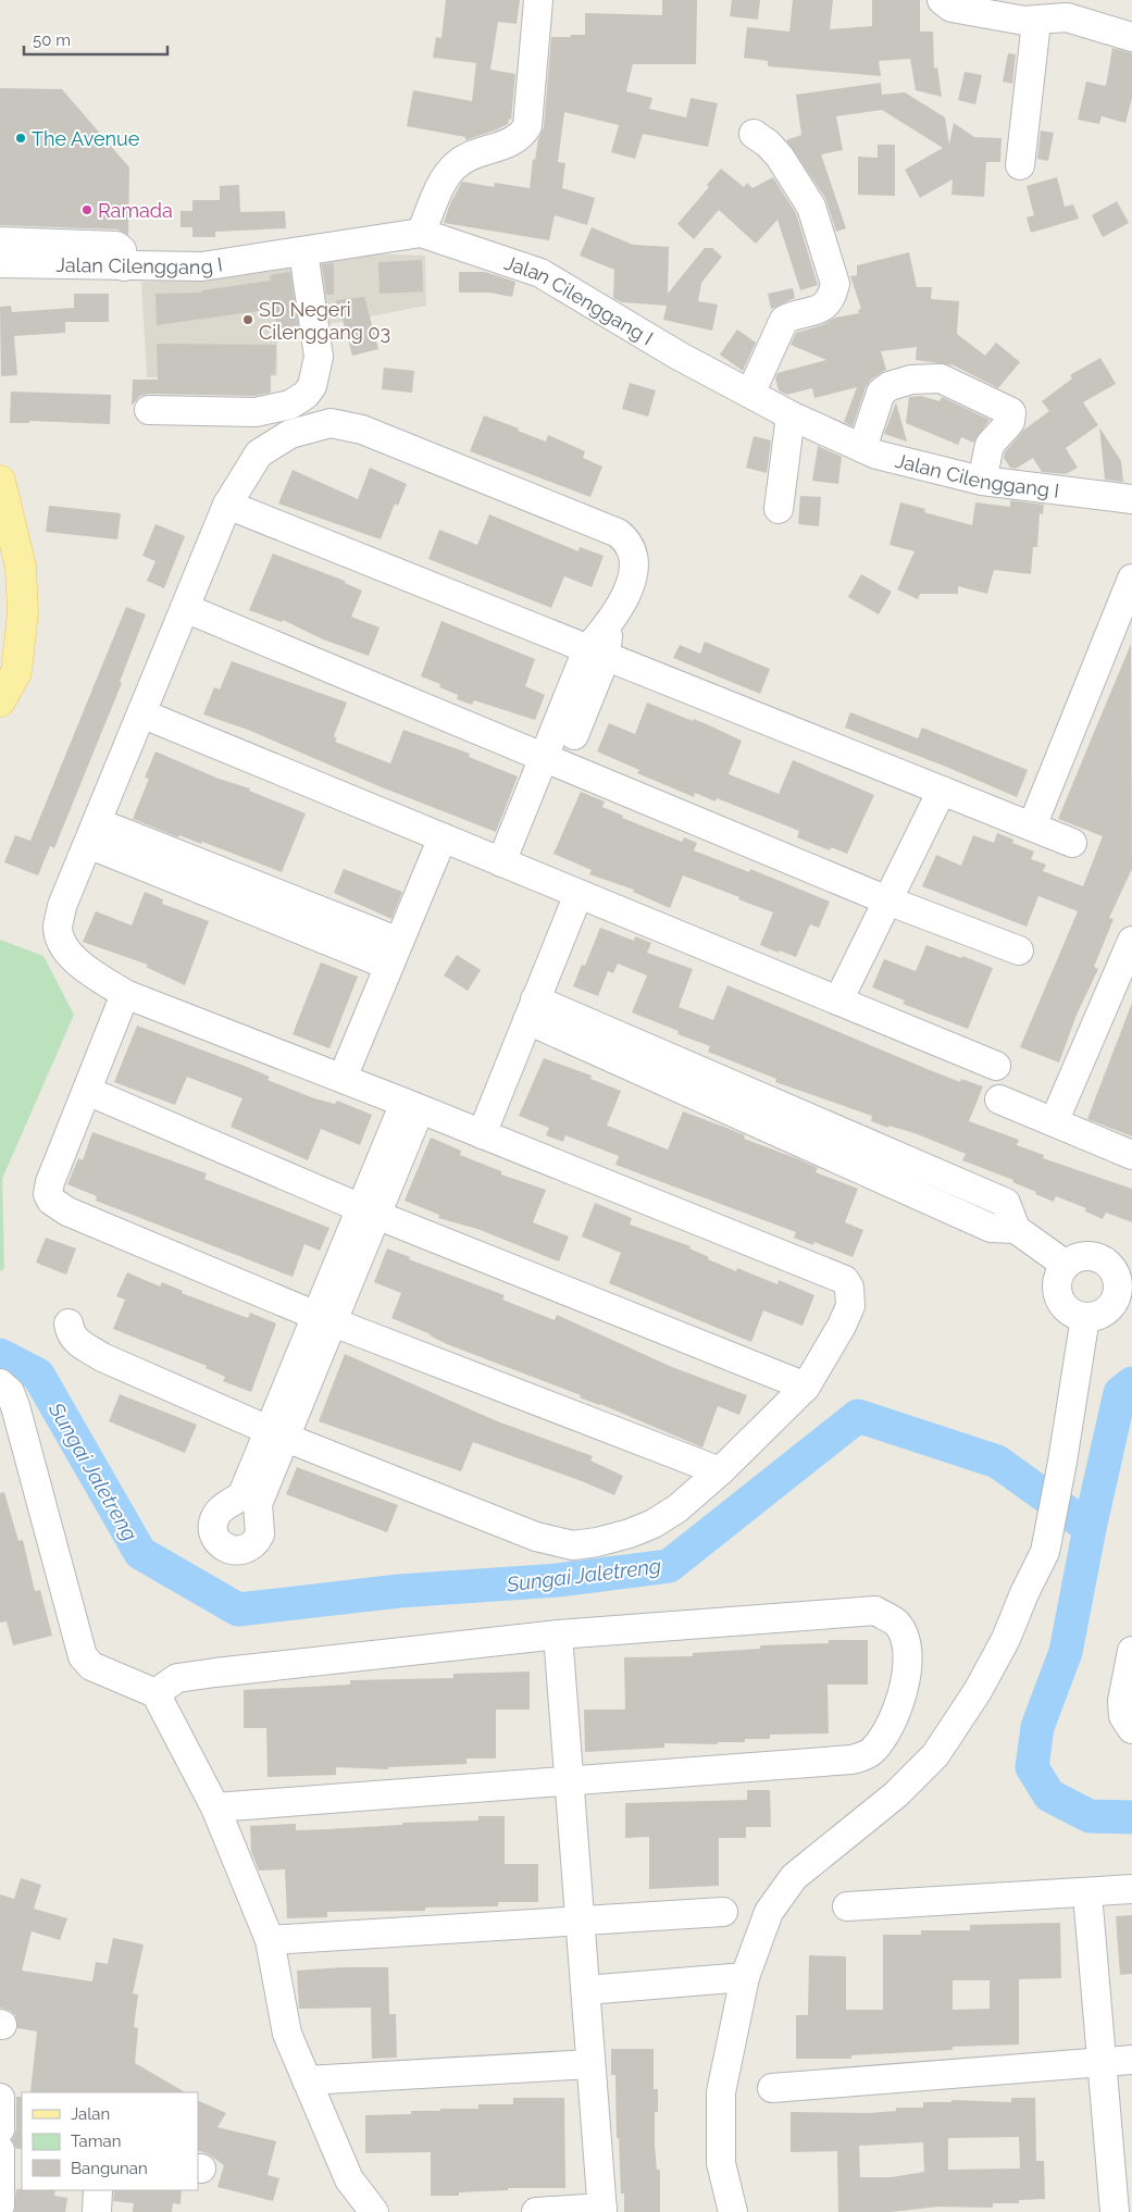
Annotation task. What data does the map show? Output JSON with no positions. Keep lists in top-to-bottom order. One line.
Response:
{"streets":{"street":["Jalan Cilenggang I"]},"water":["Sungai Jaletreng"],"places":["The Avenue","Ramada","SD Negeri Cilenggang 03"],"legend":["Jalan","Taman","Bangunan"],"scale_bar":"50 m"}
